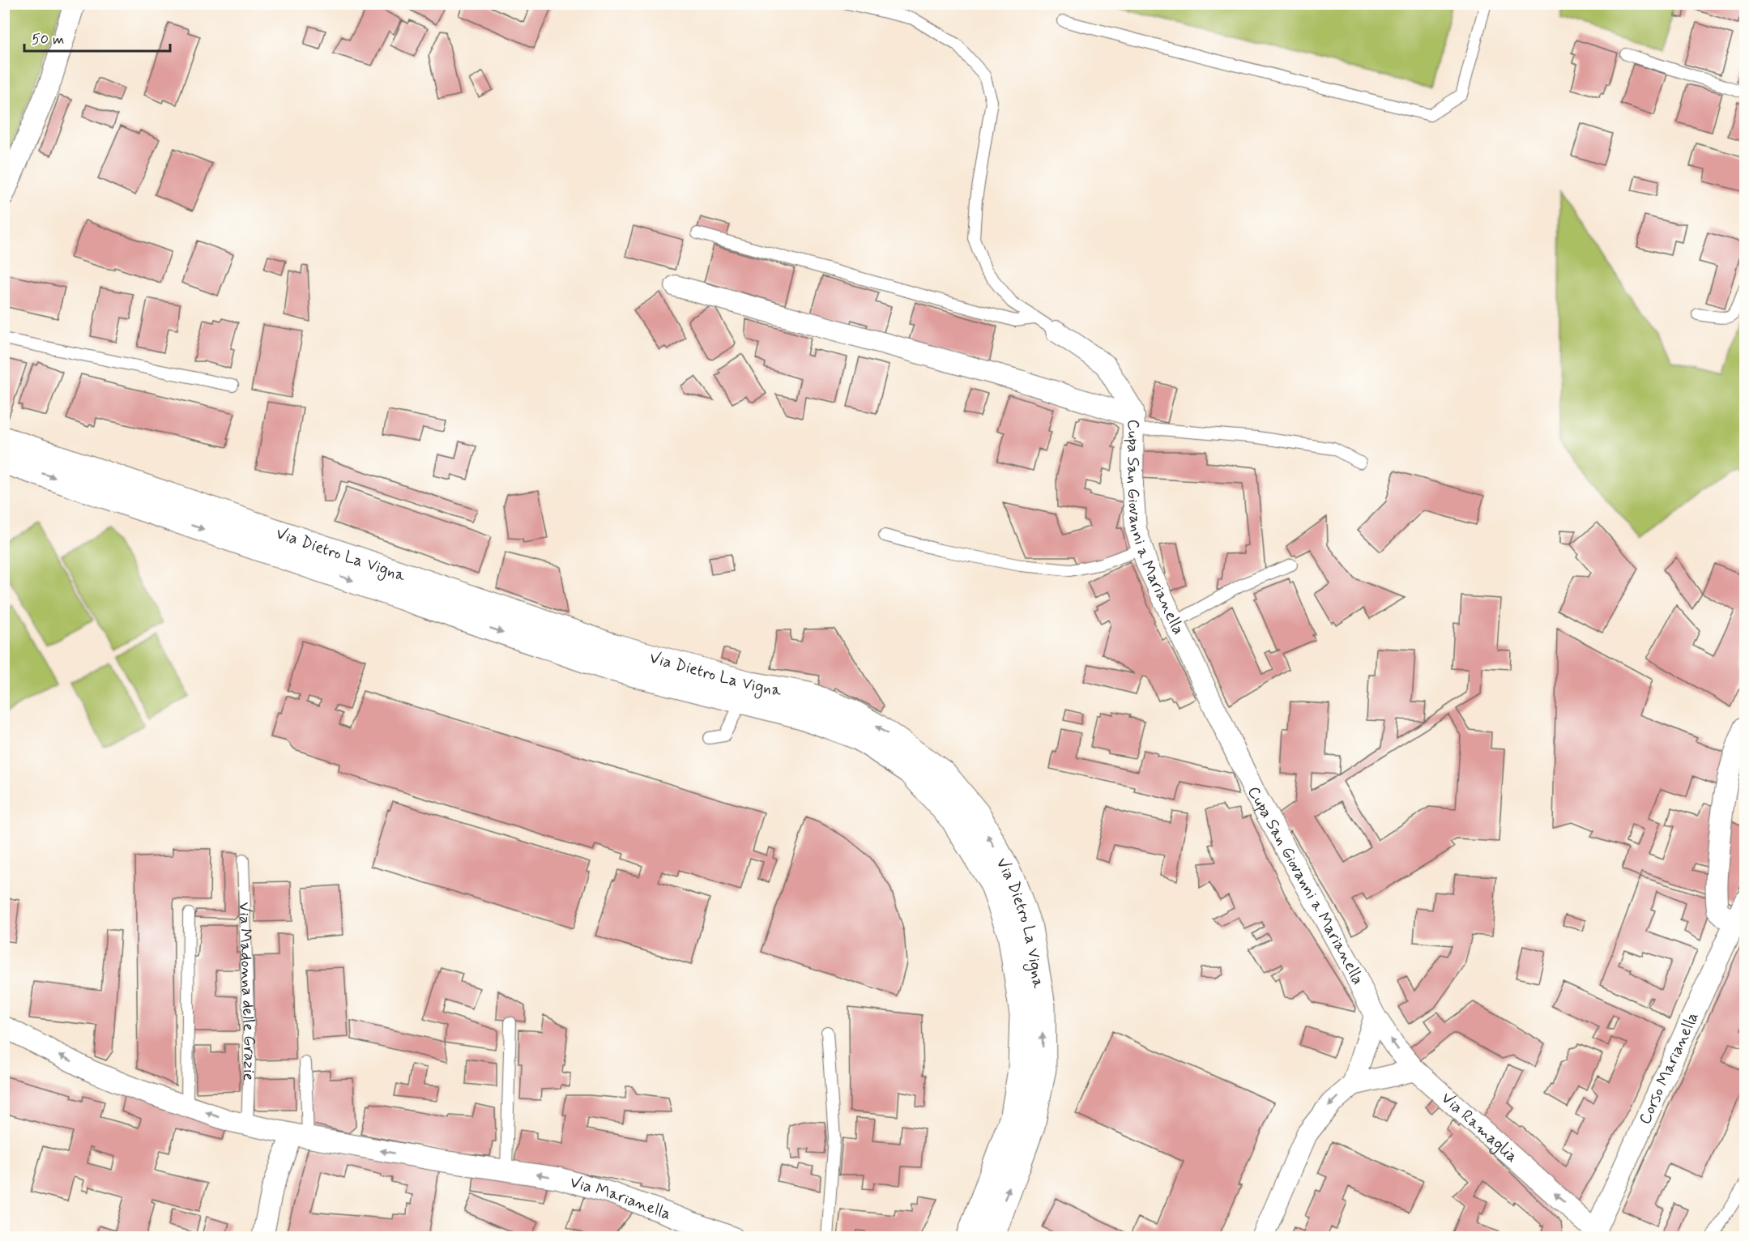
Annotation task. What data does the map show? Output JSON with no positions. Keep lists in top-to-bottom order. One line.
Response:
{"streets":{"street":["Cupa San Giovanni a Marianella","Via Dietro La Vigna","Corso Marianella","Via Ramaglia","Via Marianella"],"lane":["Via Madonna delle Grazie"]},"crossings":[["Cupa San Giovanni a Marianella","Via Ramaglia"],["Corso Marianella","Via Ramaglia"]],"one_way":["Via Ramaglia","Via Marianella"],"scale_bar":"50 m"}
